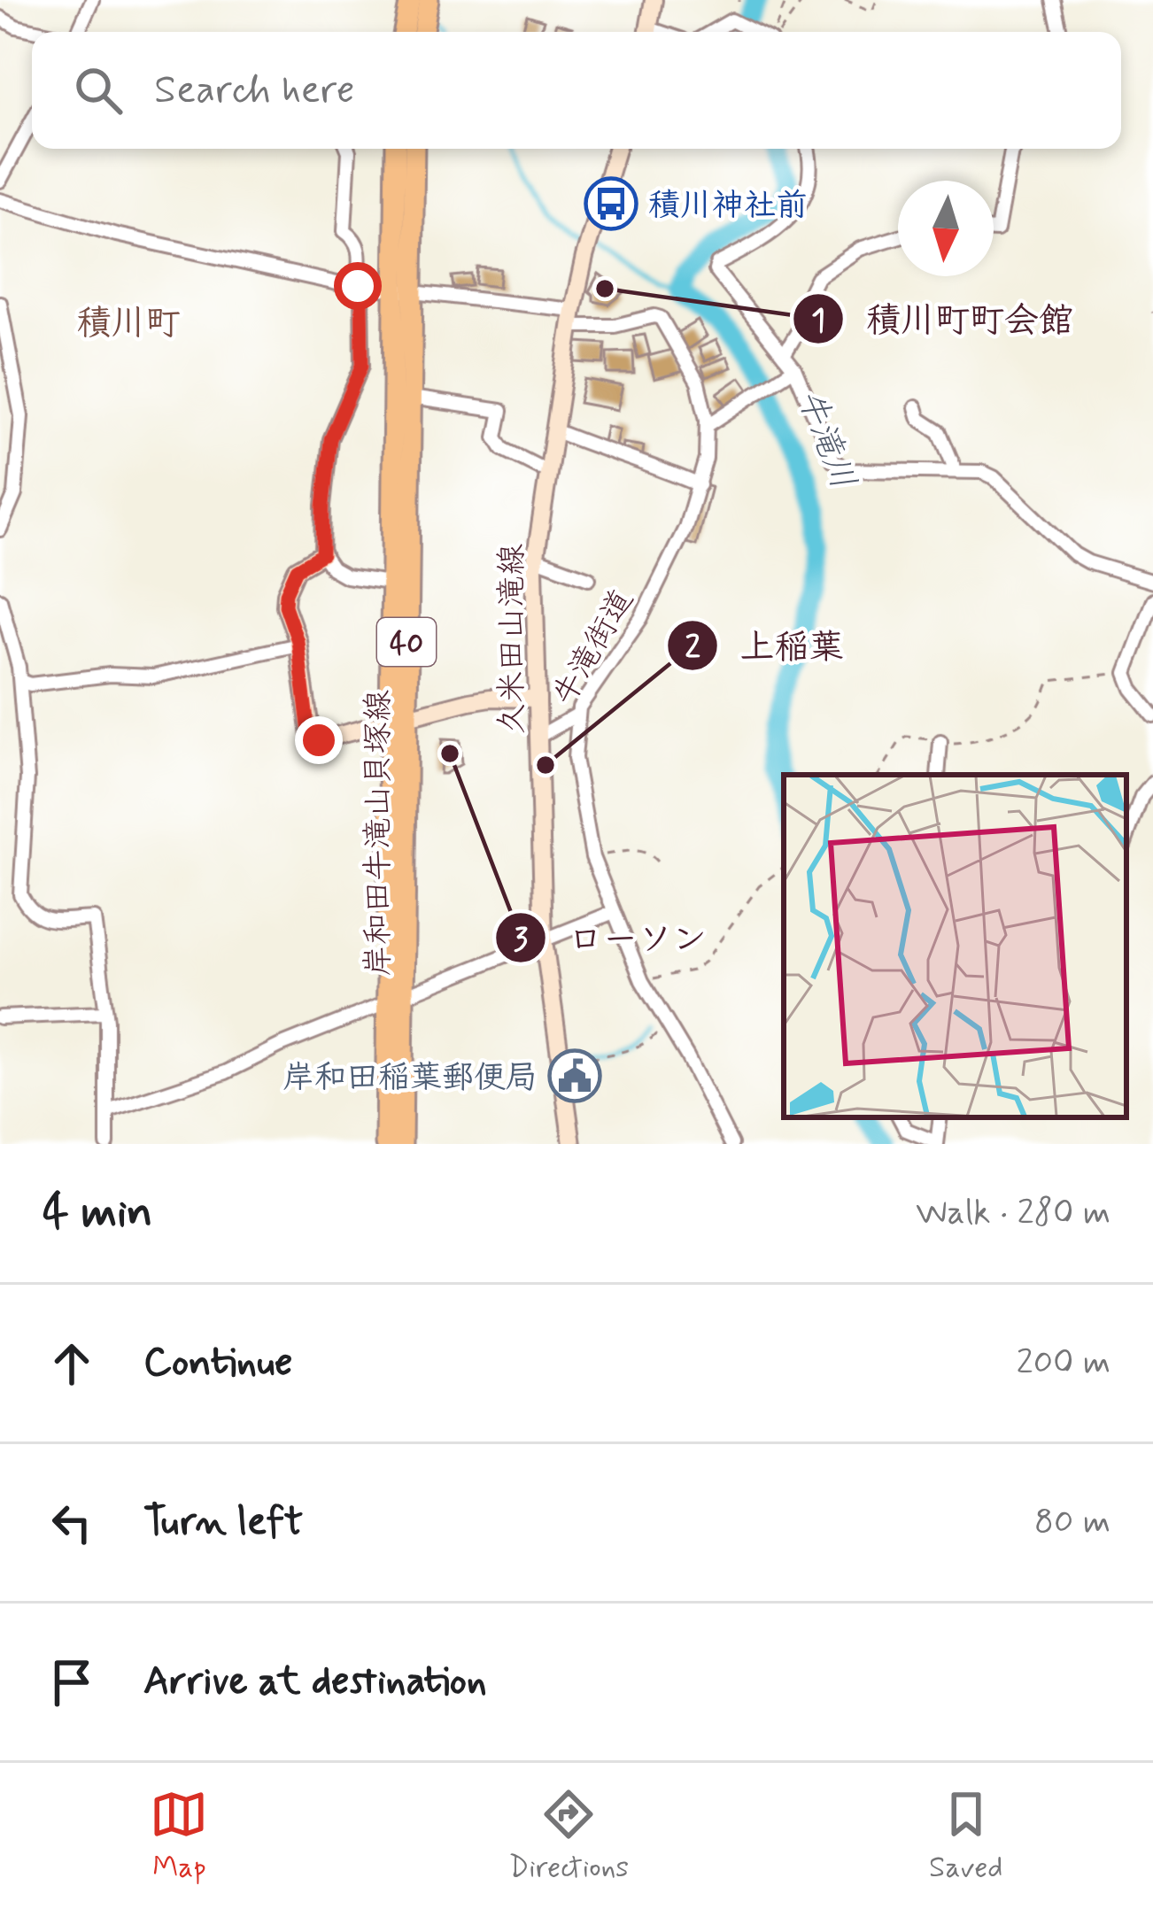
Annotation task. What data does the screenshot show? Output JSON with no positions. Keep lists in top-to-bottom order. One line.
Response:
{"streets":{"main road":["40","岸和田牛滝山貝塚線"],"street":["久米田山滝線","牛滝街道"]},"crossings":[["久米田山滝線","牛滝街道"]],"districts":["積川町"],"water":["牛滝川"],"places":{"bus stop":["積川神社前"],"other":["積川町町会館","ローソン","上稲葉"],"public building":["岸和田稲葉郵便局"]},"north":"bottom","page":{"search":"Search here","heading":["4 min","Walk · 280 m"],"list":[["Continue","200 m"],["Turn left","80 m"],"Arrive at destination"],"nav":["Map","Directions","Saved"]}}
